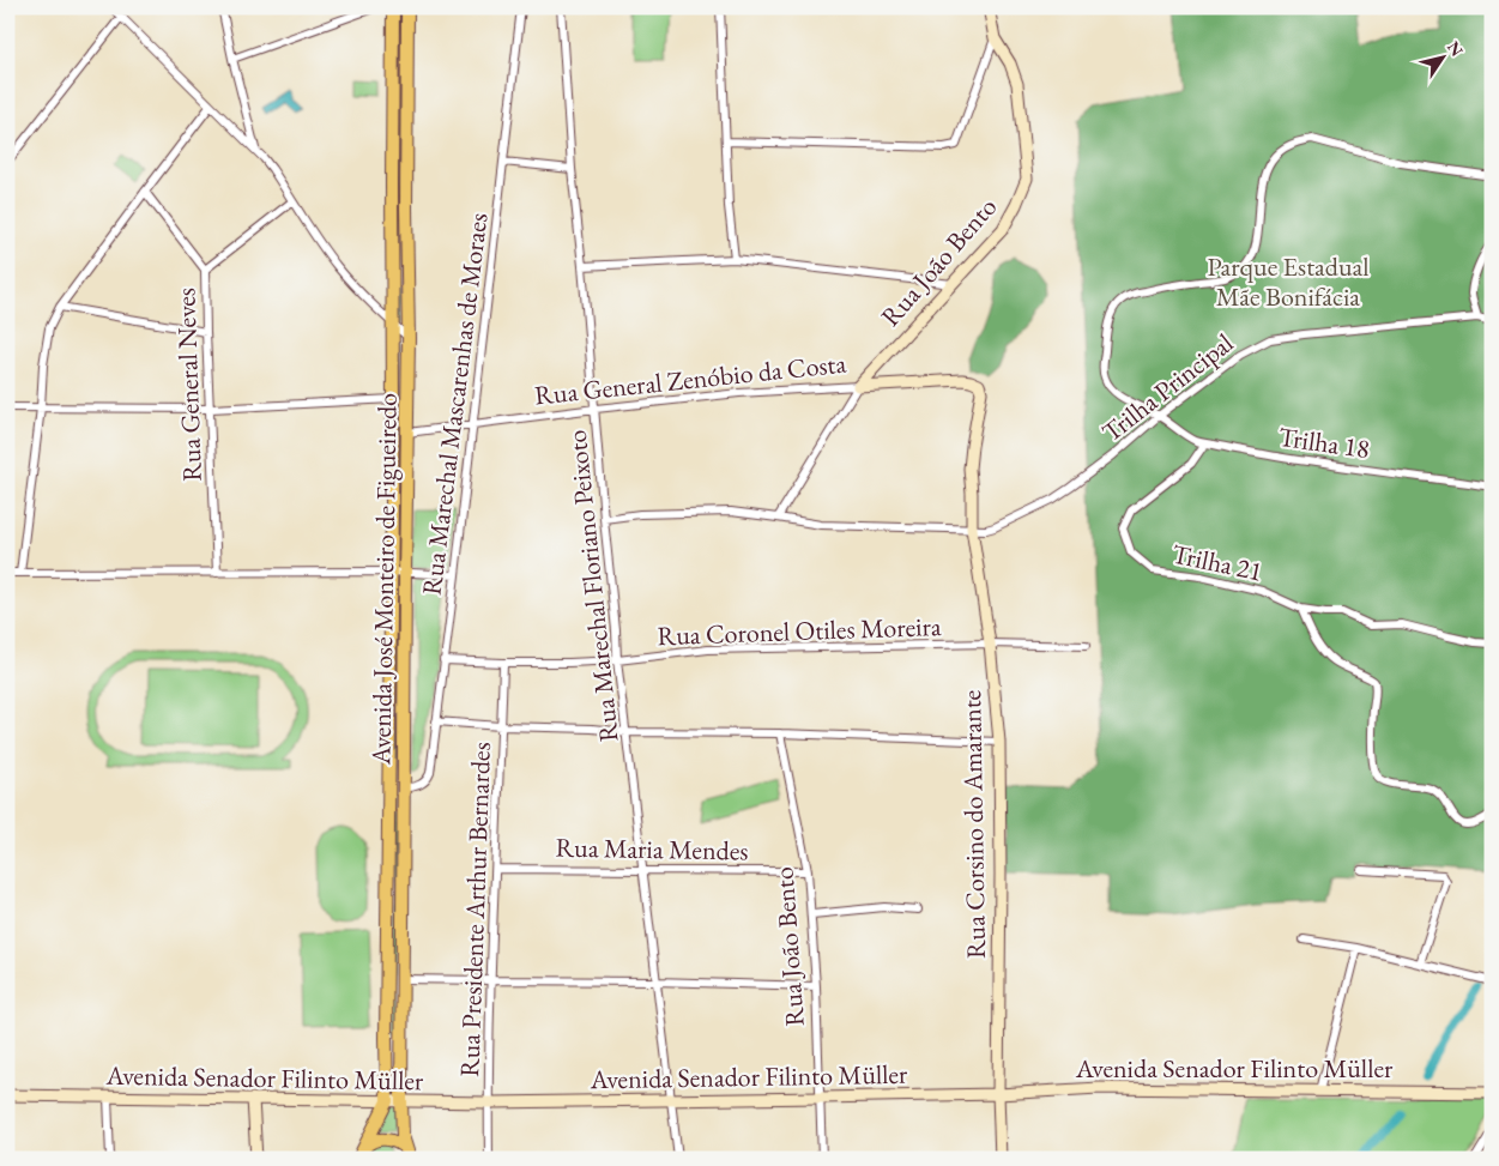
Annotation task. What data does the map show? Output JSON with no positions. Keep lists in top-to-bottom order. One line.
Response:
{"streets":{"main road":["Avenida José Monteiro de Figueiredo"],"street":["Rua João Bento","Rua General Zenóbio da Costa","Rua General Neves","Trilha Principal","Rua Marechal Mascarenhas de Moraes","Trilha 18","Trilha 21","Rua Marechal Floriano Peixoto","Rua Coronel Otiles Moreira","Rua Corsino do Amarante","Rua Maria Mendes","Rua Presidente Arthur Bernardes","Avenida Senador Filinto Müller"]},"crossings":[["Rua João Bento","Rua General Zenóbio da Costa"],["Rua João Bento","Trilha Principal"],["Rua João Bento","Rua Maria Mendes"],["Rua João Bento","Avenida Senador Filinto Müller"],["Rua General Zenóbio da Costa","Rua Marechal Mascarenhas de Moraes"],["Rua General Zenóbio da Costa","Avenida José Monteiro de Figueiredo"],["Rua General Zenóbio da Costa","Rua Marechal Floriano Peixoto"],["Rua General Zenóbio da Costa","Rua Corsino do Amarante"],["Trilha Principal","Trilha 18"],["Trilha Principal","Rua Marechal Floriano Peixoto"],["Trilha Principal","Rua Corsino do Amarante"],["Rua Marechal Mascarenhas de Moraes","Avenida José Monteiro de Figueiredo"],["Rua Marechal Mascarenhas de Moraes","Rua Coronel Otiles Moreira"],["Trilha 18","Trilha 21"],["Avenida José Monteiro de Figueiredo","Avenida Senador Filinto Müller"],["Rua Marechal Floriano Peixoto","Rua Coronel Otiles Moreira"],["Rua Marechal Floriano Peixoto","Rua Maria Mendes"],["Rua Marechal Floriano Peixoto","Avenida Senador Filinto Müller"],["Rua Coronel Otiles Moreira","Rua Corsino do Amarante"],["Rua Coronel Otiles Moreira","Rua Presidente Arthur Bernardes"],["Rua Corsino do Amarante","Avenida Senador Filinto Müller"],["Rua Maria Mendes","Rua Presidente Arthur Bernardes"],["Rua Presidente Arthur Bernardes","Avenida Senador Filinto Müller"]],"parks":["Parque Estadual Mãe Bonifácia"],"north":"top right"}
